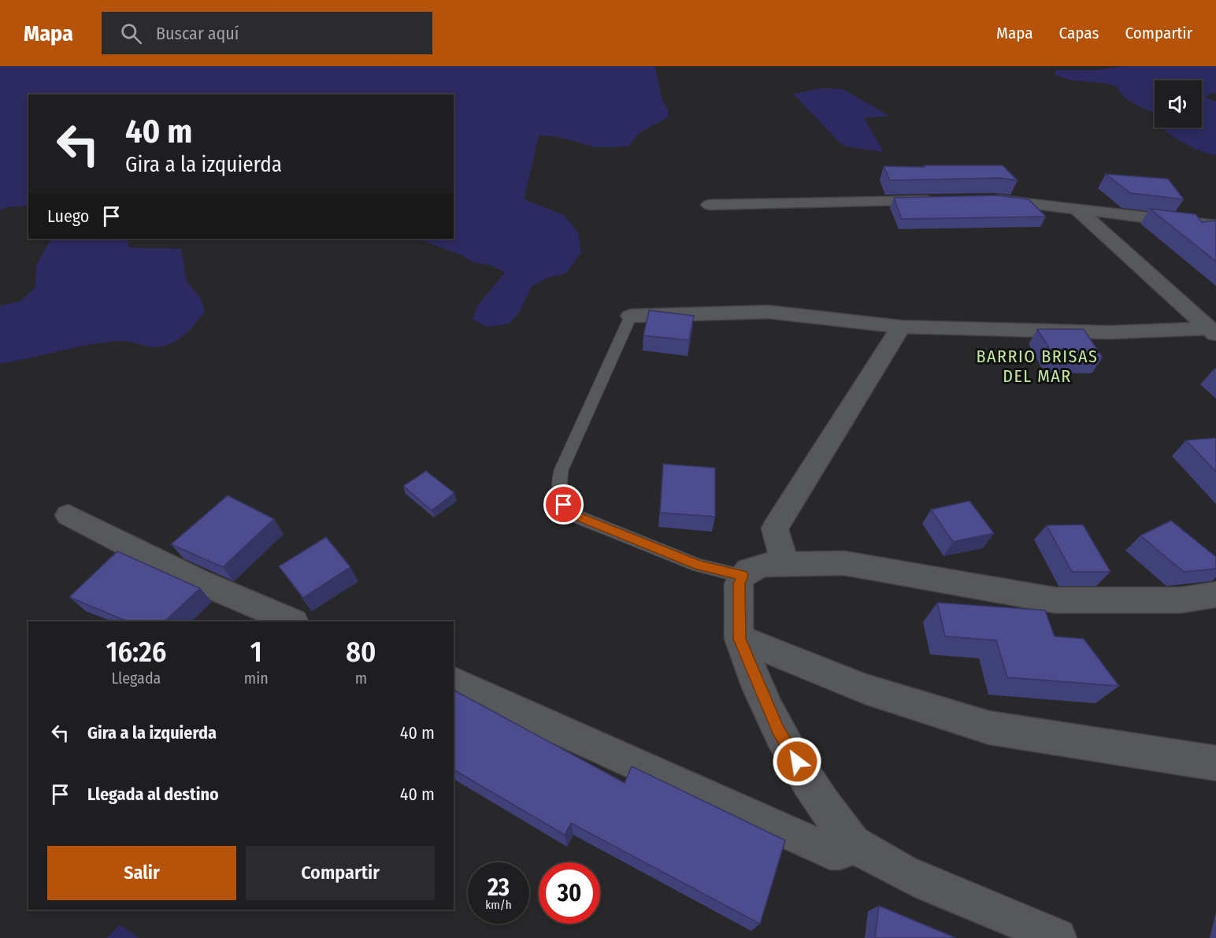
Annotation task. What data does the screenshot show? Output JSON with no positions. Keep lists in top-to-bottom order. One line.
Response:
{"districts":["BARRIO BRISAS DEL MAR"],"page":{"header":"Mapa","search":"Buscar aquí","nav":["Mapa","Capas","Compartir"],"turn":["40 m","Gira a la izquierda"],"then":"Luego","eta":["16:26","Llegada","1","min","80","m"],"list":[{"name":"Gira a la izquierda","value":"40 m"},{"name":"Llegada al destino","value":"40 m"}],"buttons":["Salir","Compartir"],"speed":"23 km/h","limit":"30"}}
